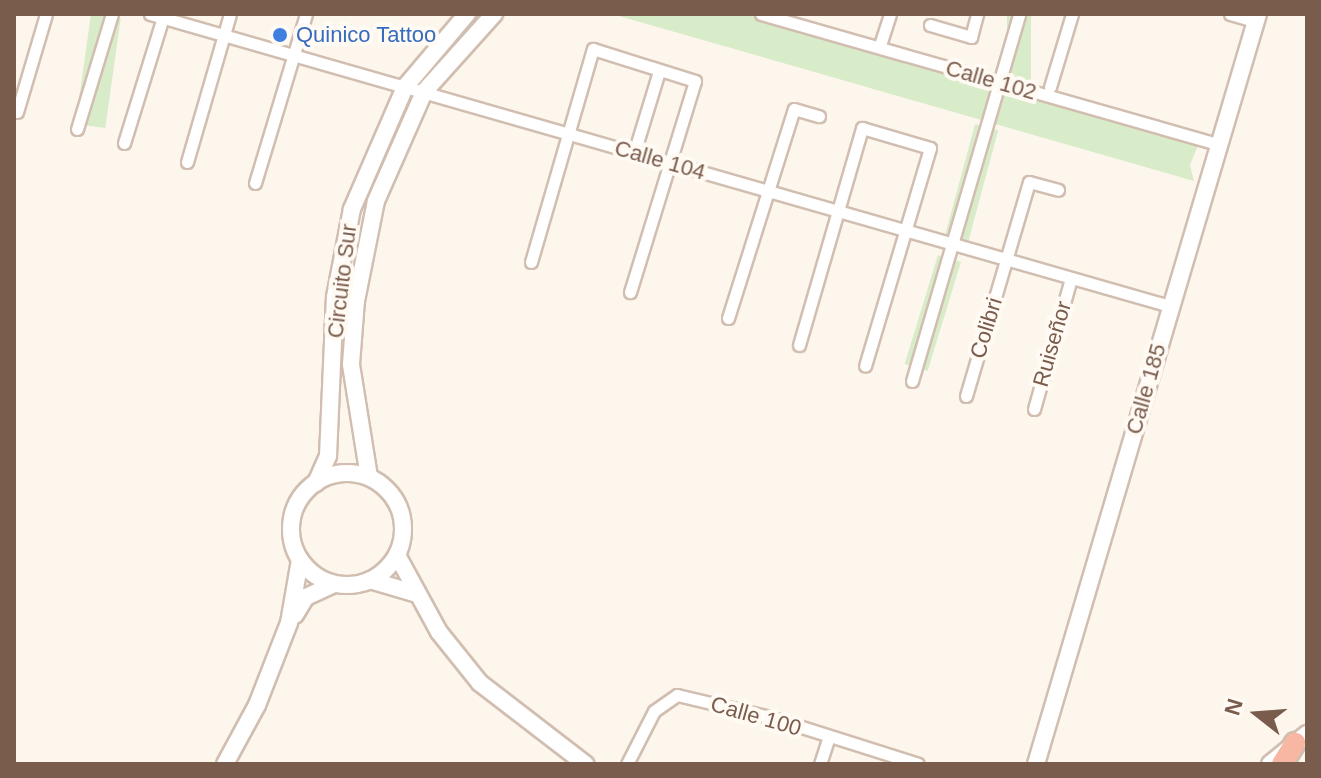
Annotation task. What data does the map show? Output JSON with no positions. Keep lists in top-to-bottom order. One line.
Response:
{"streets":{"street":["Calle 102","Calle 104","Circuito Sur","Colibri","Ruiseñor","Calle 185","Calle 100"]},"crossings":[["Calle 102","Calle 185"],["Calle 104","Circuito Sur"],["Calle 104","Colibri"],["Calle 104","Ruiseñor"],["Calle 104","Calle 185"]],"places":["Quinico Tattoo"],"north":"left"}
